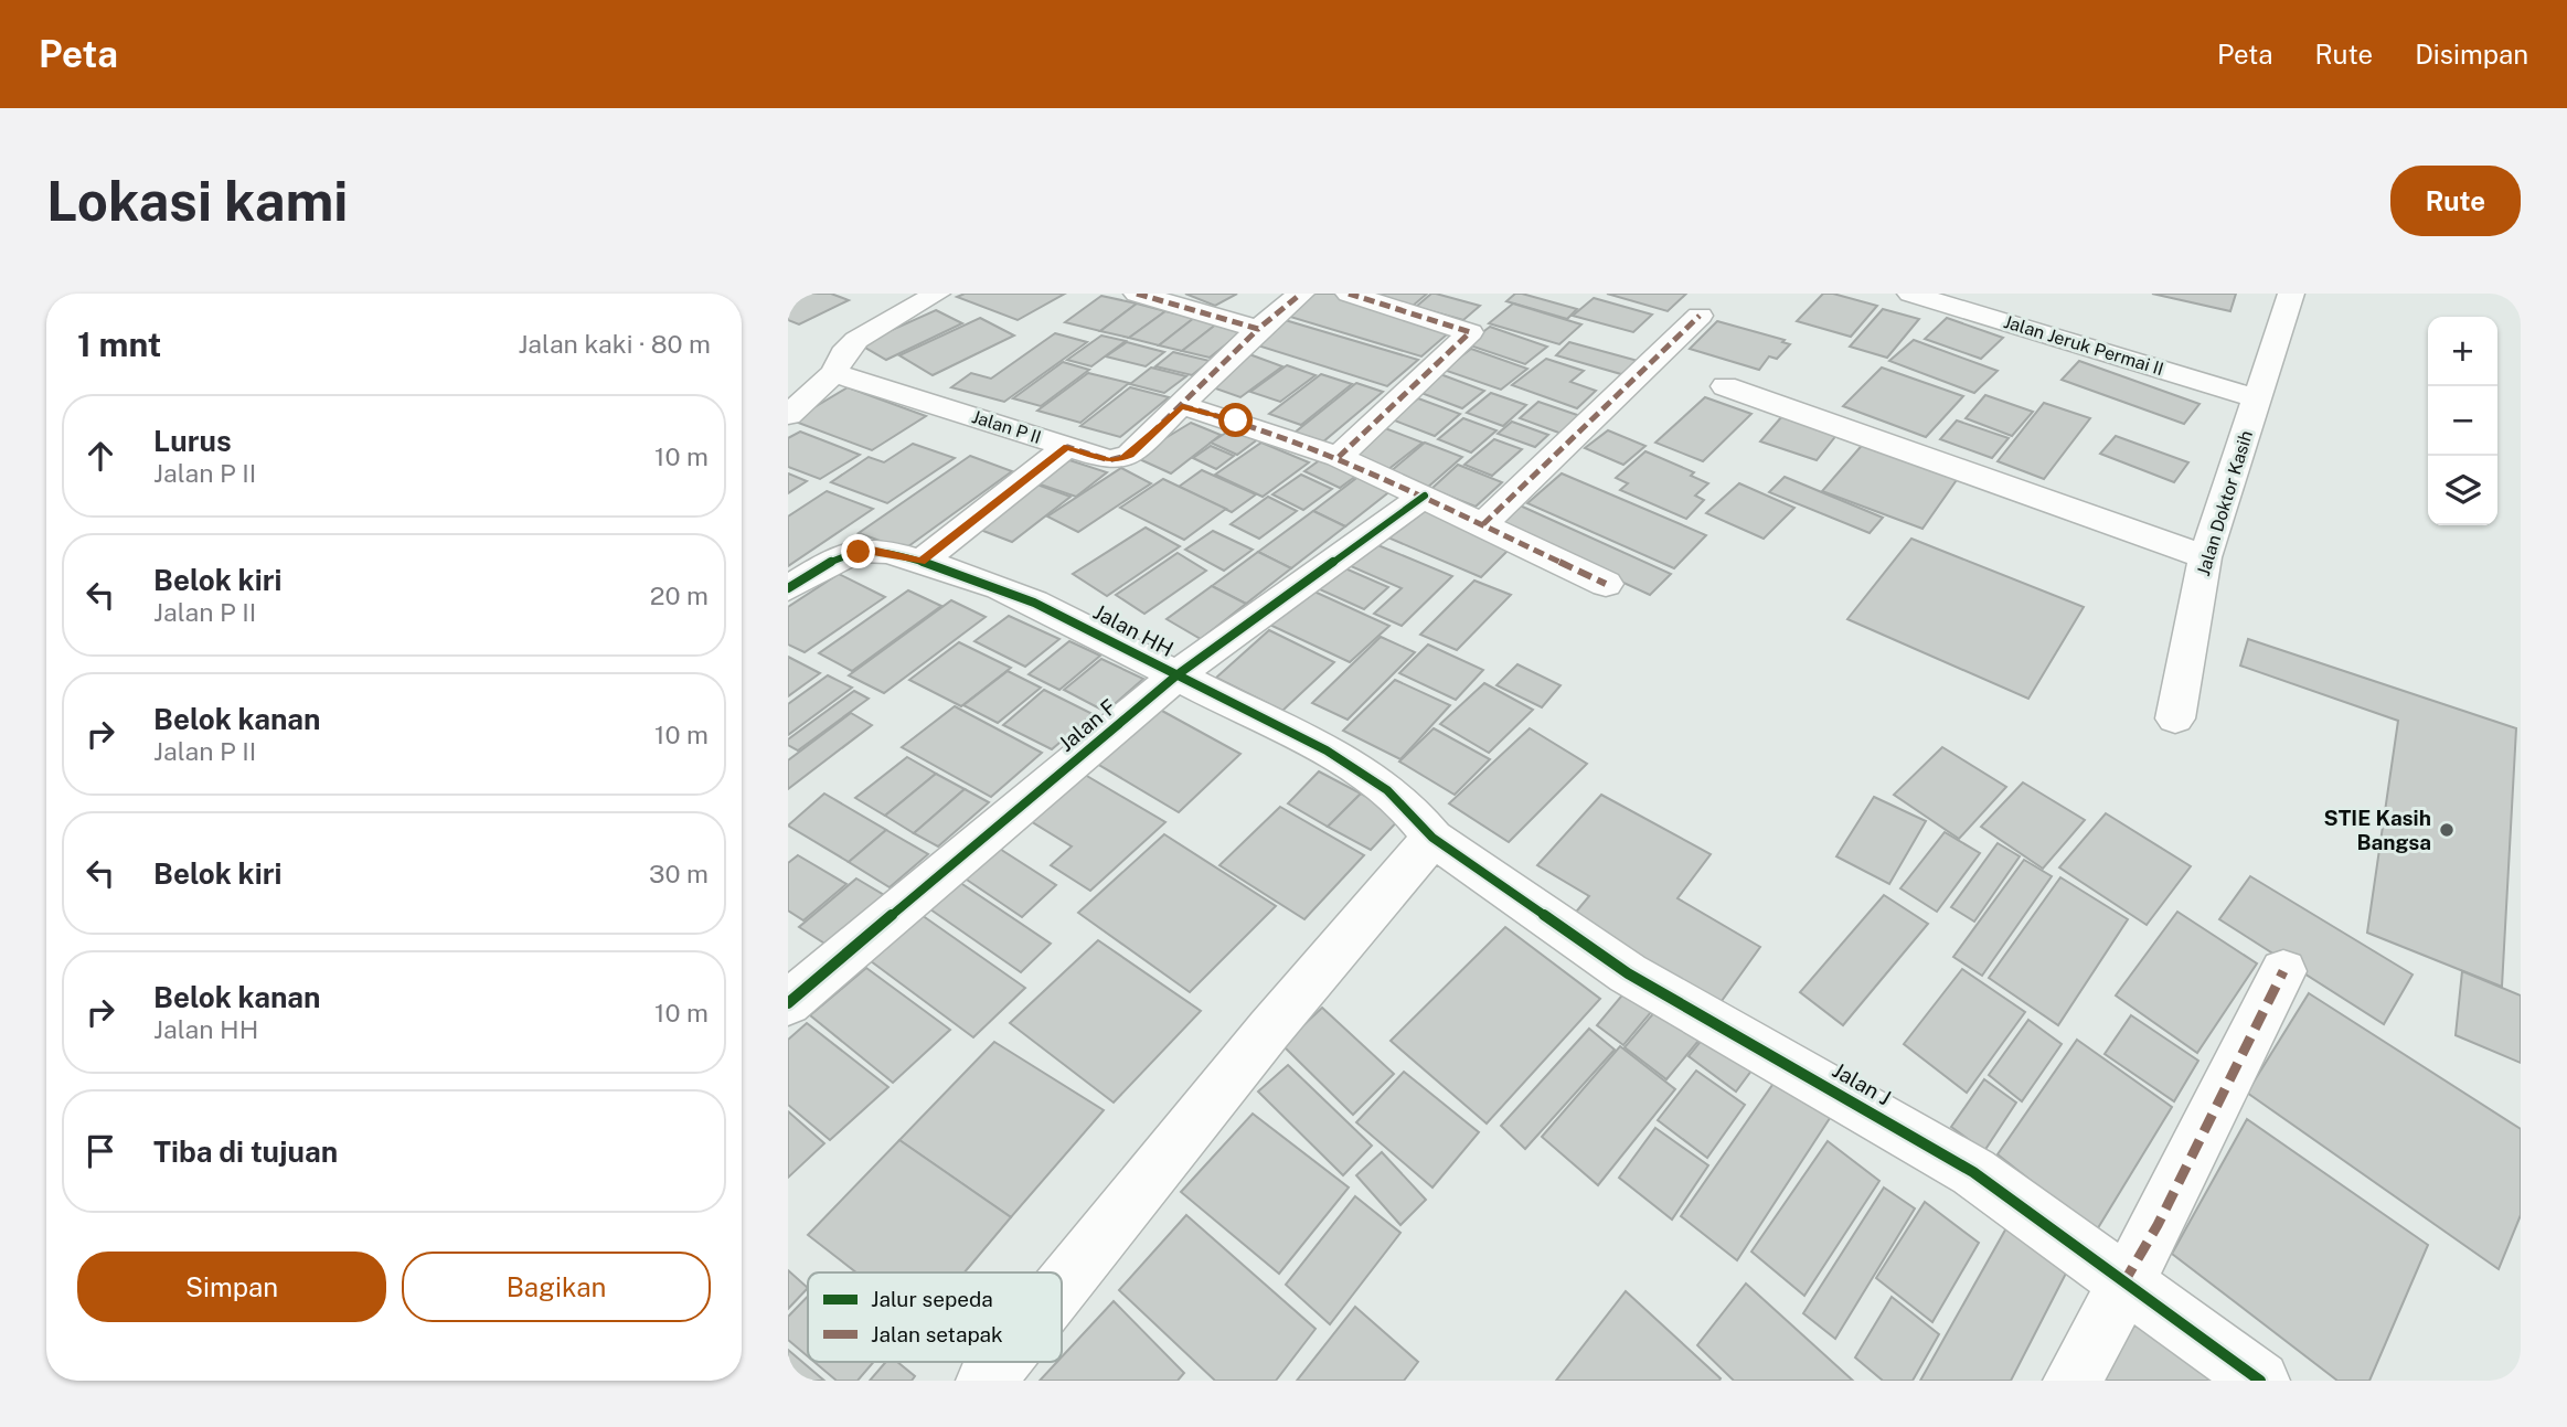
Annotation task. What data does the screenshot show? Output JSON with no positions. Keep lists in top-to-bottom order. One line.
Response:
{"streets":{"street":["Jalan Jeruk Permai II","Jalan P II","Jalan Doktor Kasih","Jalan HH","Jalan F","Jalan J"]},"crossings":[["Jalan Jeruk Permai II","Jalan Doktor Kasih"],["Jalan HH","Jalan F"],["Jalan HH","Jalan J"]],"places":["STIE Kasih Bangsa"],"legend":["Jalur sepeda","Jalan setapak"],"page":{"header":"Peta","nav":["Peta","Rute","Disimpan"],"buttons":["Rute",["Simpan","Bagikan"]],"title":"Lokasi kami","heading":["1 mnt","Jalan kaki · 80 m"],"map_buttons":["+","−"],"list":[["Lurus","Jalan P II","10 m"],["Belok kiri","Jalan P II","20 m"],["Belok kanan","Jalan P II","10 m"],["Belok kiri","30 m"],["Belok kanan","Jalan HH","10 m"],"Tiba di tujuan"]}}
